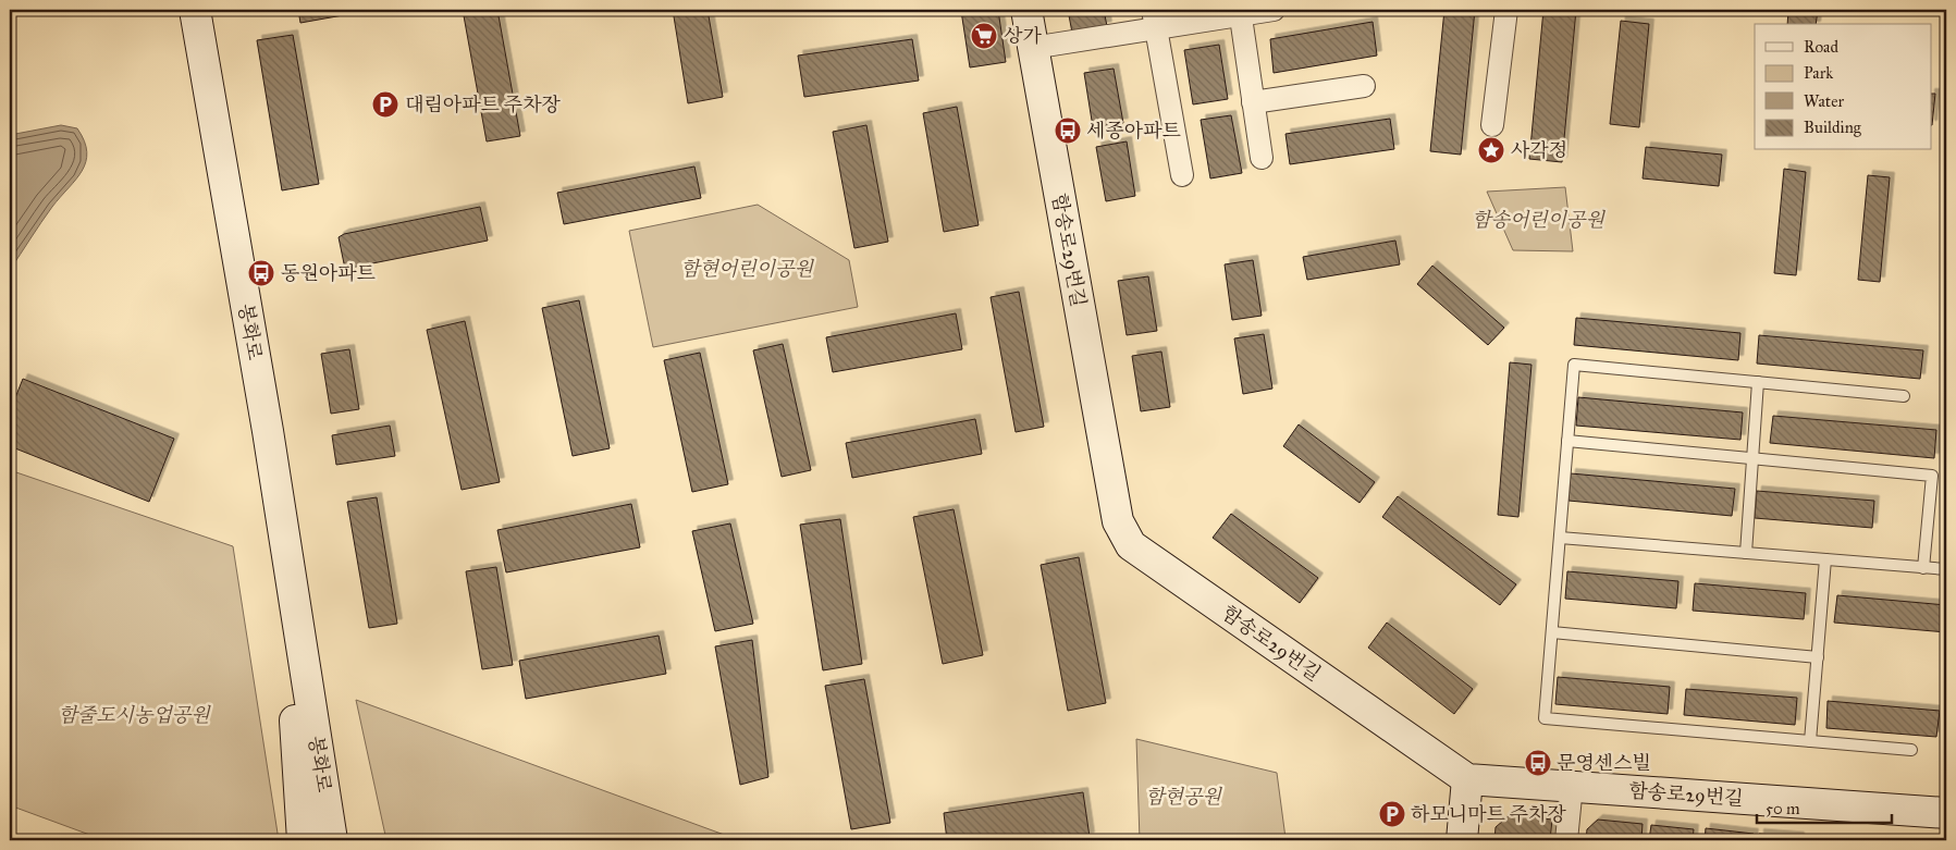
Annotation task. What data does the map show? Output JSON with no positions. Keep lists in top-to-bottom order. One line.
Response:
{"streets":{"street":["함송로29번길","봉화로"]},"parks":["함송어린이공원","함현어린이공원","함줄도시농업공원","함현공원"],"places":{"supermarket":["상가"],"parking":["대림아파트 주차장","하모니마트 주차장"],"bus stop":["세종아파트","동원아파트","문영센스빌"],"place":["사각정"]},"legend":["Road","Park","Water","Building"],"scale_bar":"50 m"}
